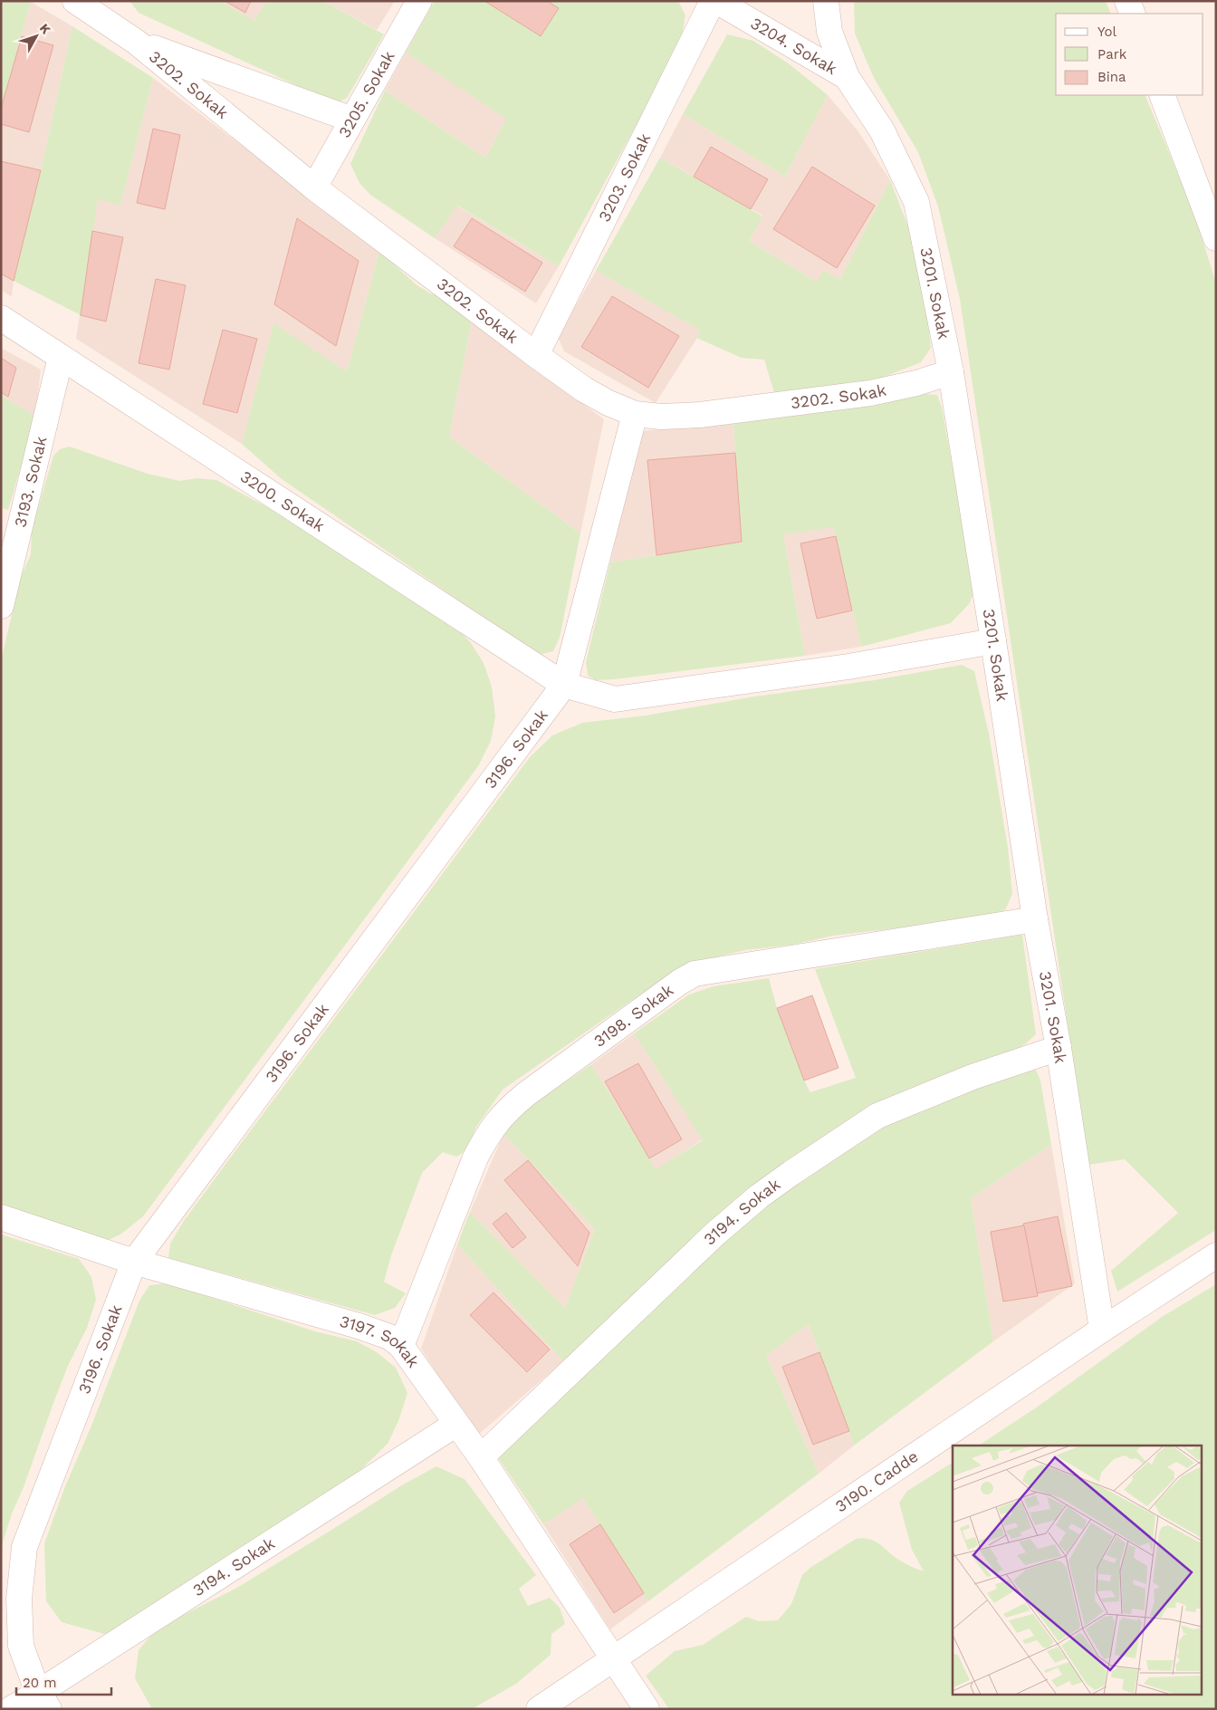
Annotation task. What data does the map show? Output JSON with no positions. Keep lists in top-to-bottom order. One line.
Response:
{"streets":{"street":["3204. Sokak","3202. Sokak","3205. Sokak","3203. Sokak","3201. Sokak","3193. Sokak","3200. Sokak","3196. Sokak","3198. Sokak","3194. Sokak","3197. Sokak","3190. Cadde"]},"crossings":[["3204. Sokak","3203. Sokak"],["3204. Sokak","3201. Sokak"],["3202. Sokak","3205. Sokak"],["3202. Sokak","3203. Sokak"],["3202. Sokak","3201. Sokak"],["3202. Sokak","3196. Sokak"],["3201. Sokak","3200. Sokak"],["3201. Sokak","3198. Sokak"],["3201. Sokak","3194. Sokak"],["3201. Sokak","3190. Cadde"],["3193. Sokak","3200. Sokak"],["3200. Sokak","3196. Sokak"],["3196. Sokak","3194. Sokak"],["3196. Sokak","3197. Sokak"],["3198. Sokak","3197. Sokak"],["3194. Sokak","3197. Sokak"],["3197. Sokak","3190. Cadde"]],"legend":["Yol","Park","Bina"],"scale_bar":"20 m","north":"top right"}
